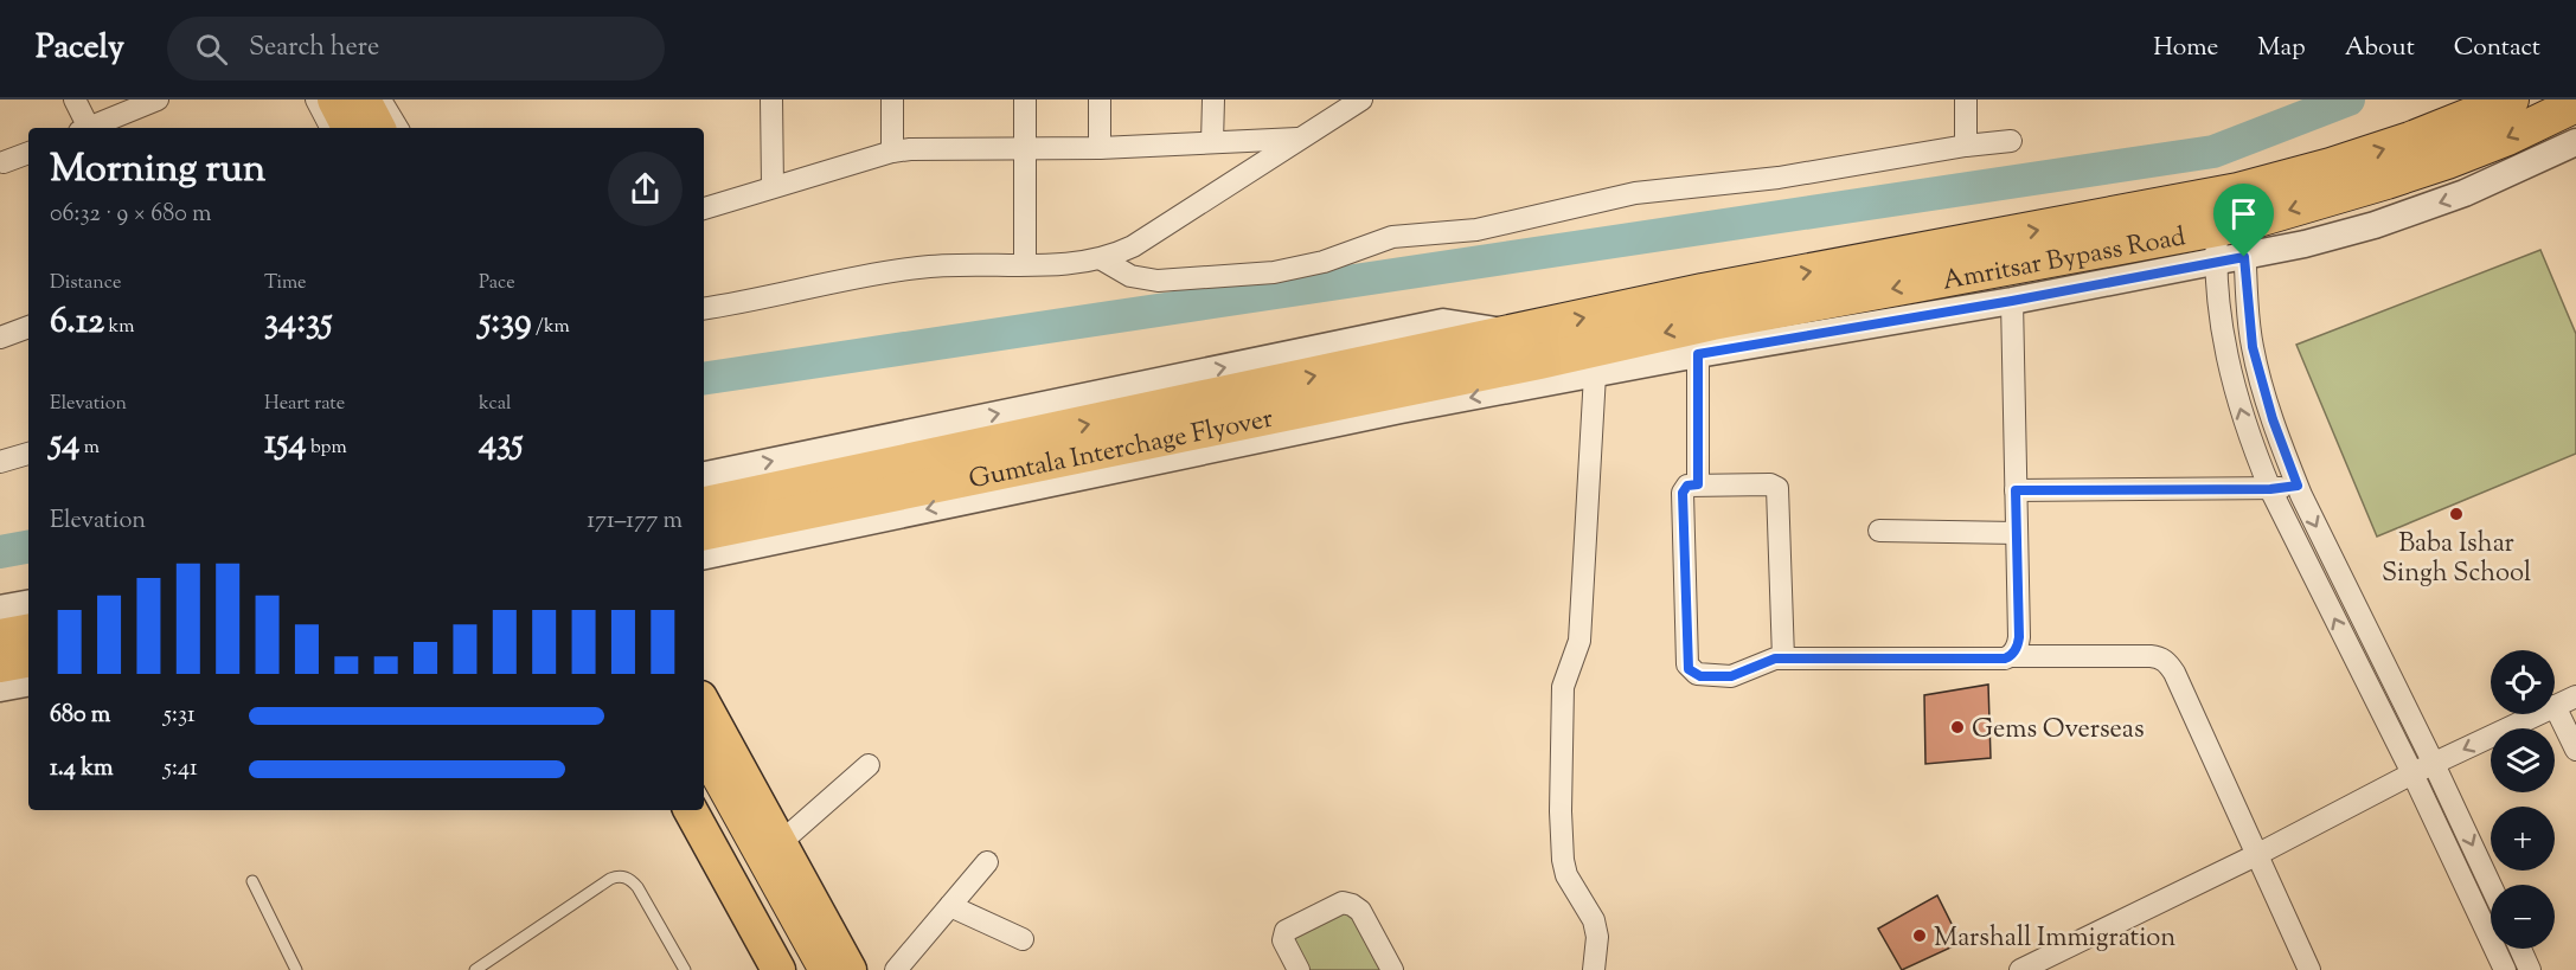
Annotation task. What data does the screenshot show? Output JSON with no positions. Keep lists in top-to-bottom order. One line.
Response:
{"streets":{"highway":["Amritsar Bypass Road","Gumtala Interchage Flyover"]},"crossings":[["Amritsar Bypass Road","Gumtala Interchage Flyover"]],"places":["Baba Ishar Singh School","Gems Overseas","Marshall Immigration"],"page":{"header":"Pacely","search":"Search here","nav":["Home","Map","About","Contact"],"heading":["Morning run","06:32 · 9 × 680 m"],"stats":[["Distance","6.12 km"],["Time","34:35"],["Pace","5:39 /km"],["Elevation","54 m"],["Heart rate","154 bpm"],["kcal","435"]],"chart":["Elevation","171–177 m"],"map_buttons":["+","−"],"list":[{"name":"680 m","note":"5:31"},{"name":"1.4 km","note":"5:41"}]}}
